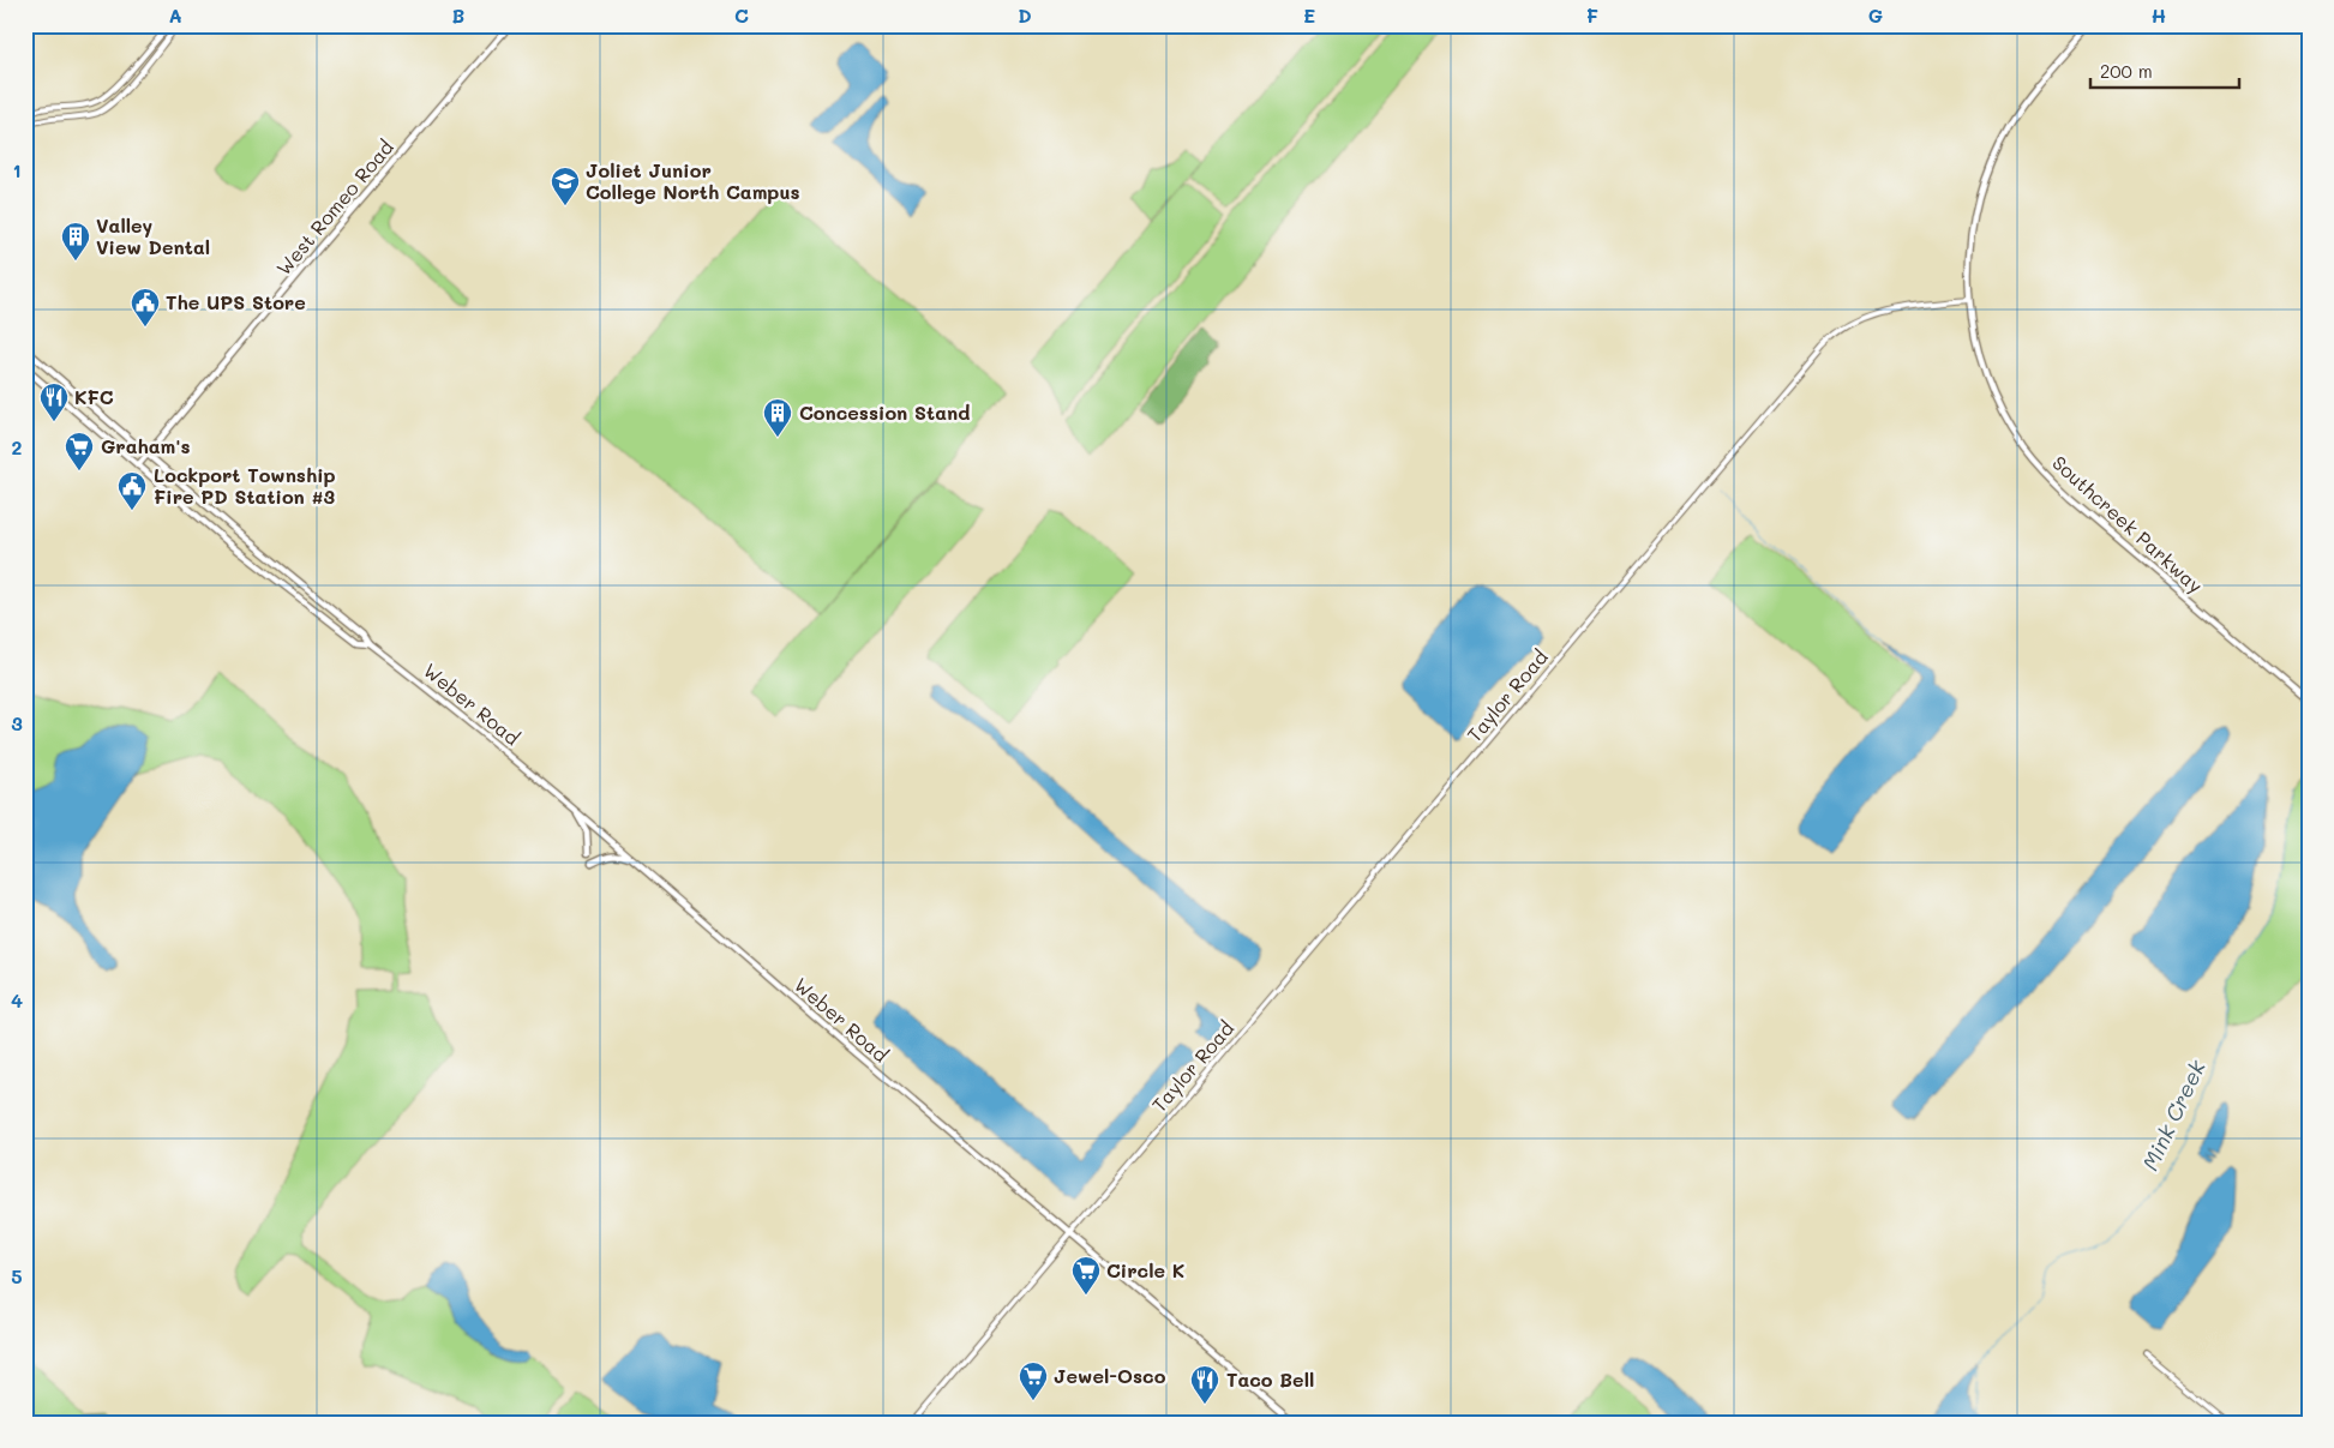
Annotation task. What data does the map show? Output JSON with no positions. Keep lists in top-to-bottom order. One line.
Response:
{"streets":{"main road":["West Romeo Road","Southcreek Parkway","Weber Road"],"street":["Taylor Road"]},"crossings":[["West Romeo Road","Weber Road"],["Southcreek Parkway","Taylor Road"],["Taylor Road","Weber Road"]],"water":["Mink Creek"],"places":{"school or university":["Joliet Junior College North Campus"],"building":["Valley View Dental","Concession Stand"],"public building":["The UPS Store","Lockport Township Fire PD Station #3"],"restaurant":["KFC","Taco Bell"],"supermarket":["Graham's","Circle K","Jewel-Osco"]},"scale_bar":"200 m","grid":{"columns":["A","B","C","D","E","F","G","H"],"rows":["1","2","3","4","5"]}}
